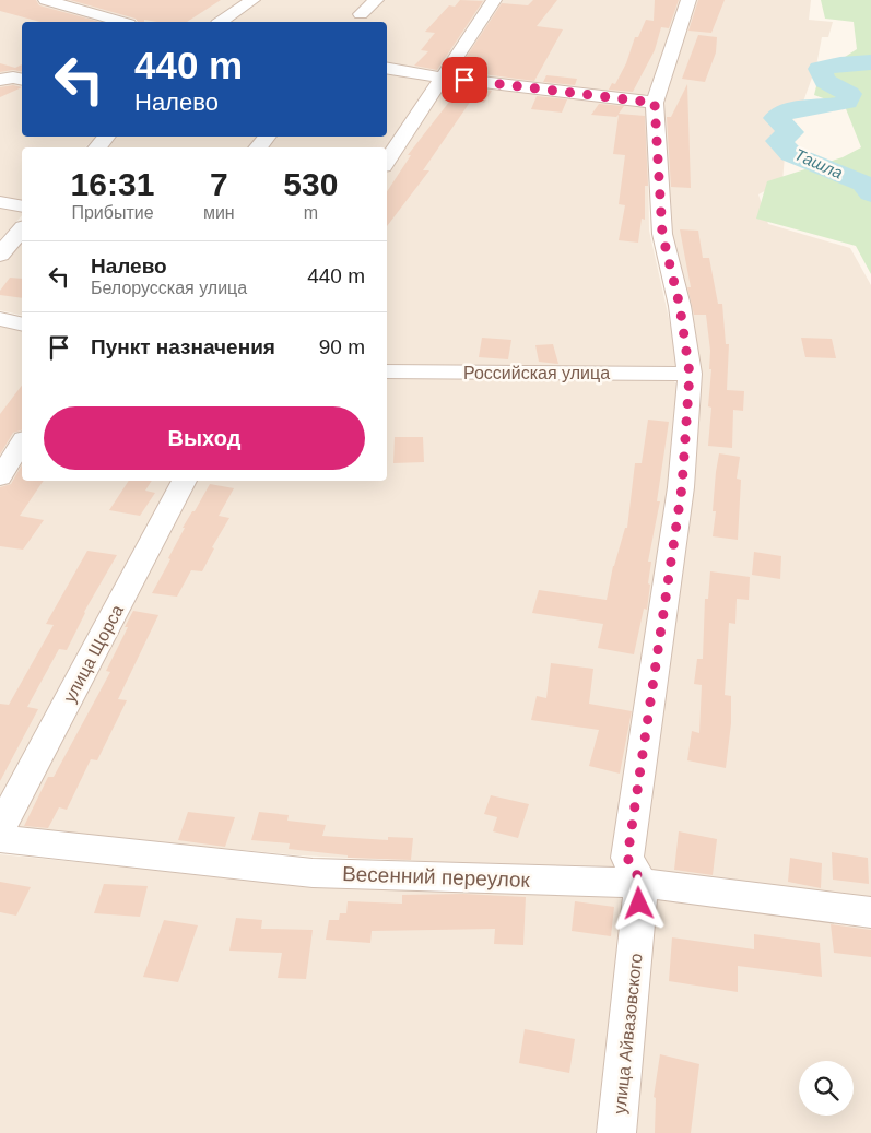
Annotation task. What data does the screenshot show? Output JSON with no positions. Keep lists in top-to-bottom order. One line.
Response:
{"streets":{"street":["Российская улица","улица Щорса","Весенний переулок","улица Айвазовского"]},"crossings":[["Весенний переулок","улица Айвазовского"]],"water":["Ташла"],"page":{"turn":["440 m","Налево"],"eta":["16:31","Прибытие","7","мин","530","m"],"list":[{"name":"Налево","note":"Белорусская улица","value":"440 m"},{"name":"Пункт назначения","value":"90 m"}],"buttons":"Выход"}}
